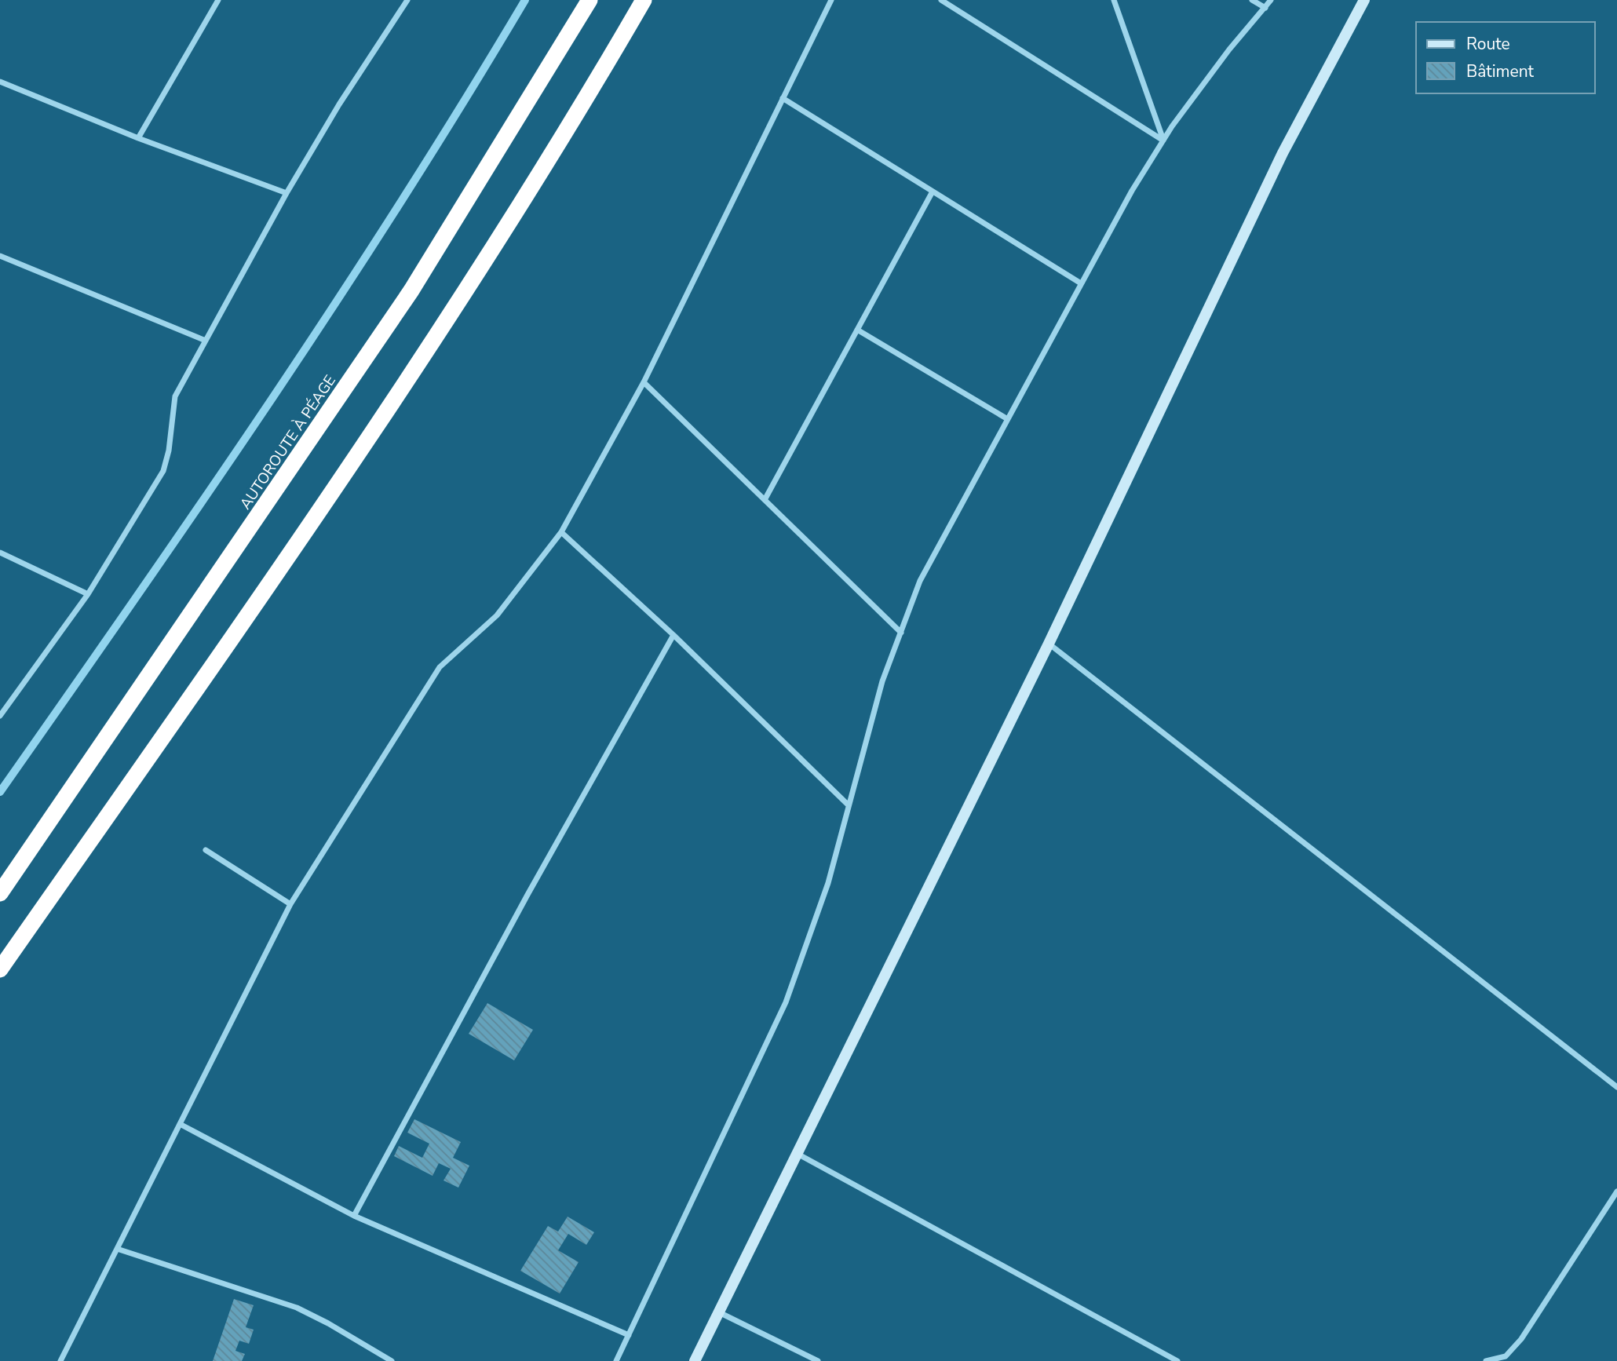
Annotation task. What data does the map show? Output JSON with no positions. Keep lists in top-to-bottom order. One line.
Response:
{"streets":{"highway":["AUTOROUTE À PÉAGE"]},"legend":["Route","Bâtiment"]}
